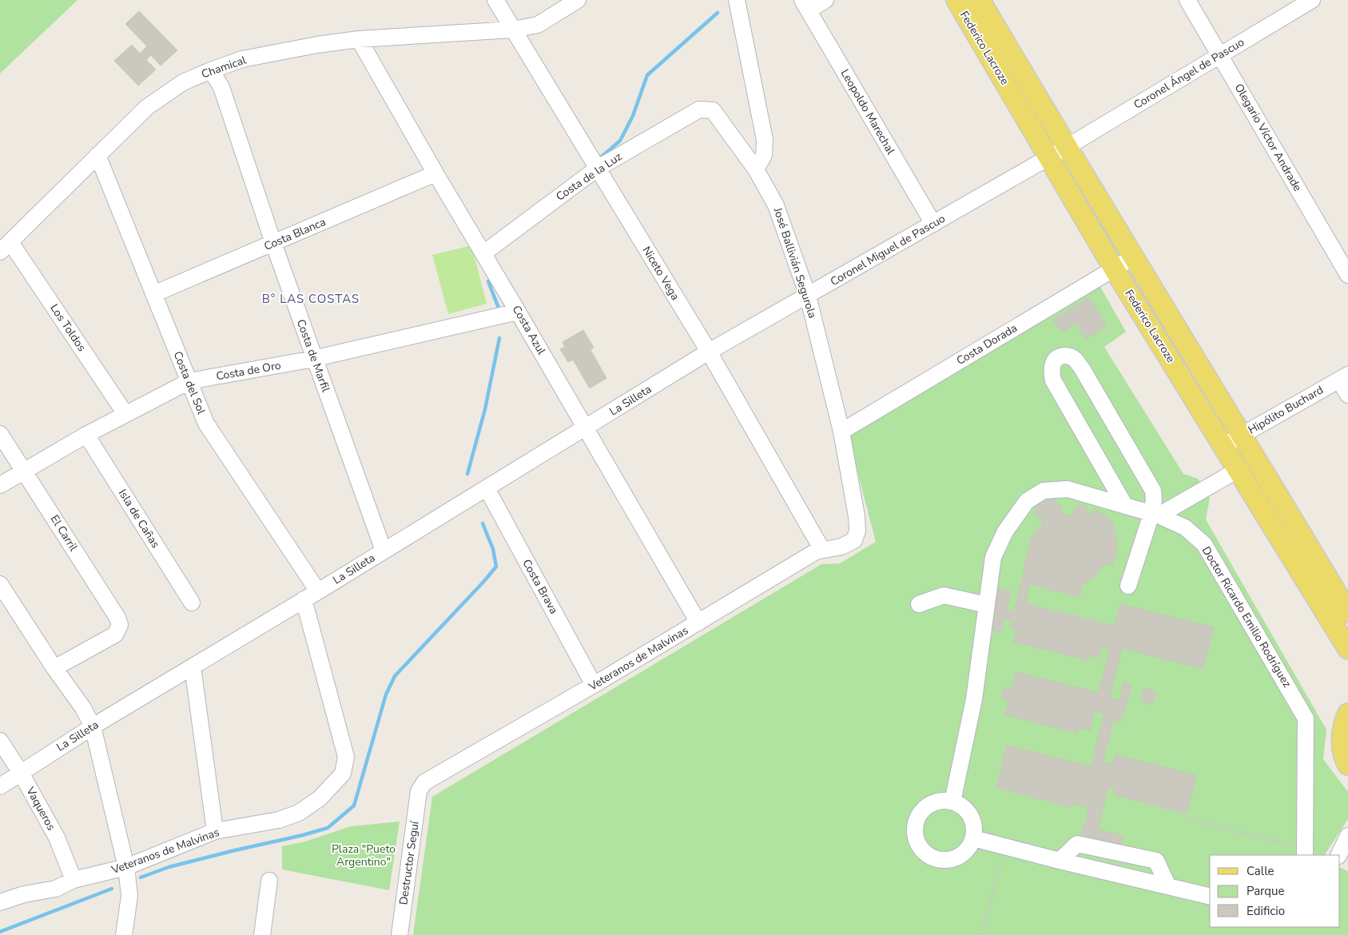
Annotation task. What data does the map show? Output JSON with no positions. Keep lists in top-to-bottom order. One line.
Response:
{"streets":{"main road":["Federico Lacroze"],"street":["Chamical","Coronel Ángel de Pascuo","Leopoldo Marechal","Olegario Víctor Andrade","Costa de la Luz","Costa Blanca","Coronel Miguel de Pascuo","José Ballivián Segurola","Niceto Vega","Los Toldos","Costa Azul","Costa Dorada","Costa de Marfil","Costa de Oro","Costa del Sol","La Silleta","Hipólito Buchard","Isla de Cañas","El Carril","Costa Brava","Doctor Ricardo Emilio Rodríguez","Veteranos de Malvinas","Vaqueros","Destructor Seguí"]},"crossings":[["Federico Lacroze","Coronel Ángel de Pascuo"],["Federico Lacroze","Coronel Miguel de Pascuo"],["Federico Lacroze","Costa Dorada"],["Federico Lacroze","Hipólito Buchard"],["Chamical","Niceto Vega"],["Chamical","Los Toldos"],["Chamical","Costa Azul"],["Chamical","Costa de Marfil"],["Chamical","Costa del Sol"],["Coronel Ángel de Pascuo","Olegario Víctor Andrade"],["Coronel Ángel de Pascuo","Coronel Miguel de Pascuo"],["Leopoldo Marechal","Coronel Miguel de Pascuo"],["Costa de la Luz","José Ballivián Segurola"],["Costa de la Luz","Niceto Vega"],["Costa de la Luz","Costa Azul"],["Costa Blanca","Costa Azul"],["Costa Blanca","Costa de Marfil"],["Costa Blanca","Costa del Sol"],["Coronel Miguel de Pascuo","José Ballivián Segurola"],["Coronel Miguel de Pascuo","Niceto Vega"],["Coronel Miguel de Pascuo","La Silleta"],["José Ballivián Segurola","Costa Dorada"],["José Ballivián Segurola","Veteranos de Malvinas"],["Niceto Vega","La Silleta"],["Niceto Vega","Veteranos de Malvinas"],["Los Toldos","Costa de Oro"],["Costa Azul","Costa de Oro"],["Costa Azul","La Silleta"],["Costa Azul","Veteranos de Malvinas"],["Costa de Marfil","Costa de Oro"],["Costa de Marfil","La Silleta"],["Costa de Oro","Costa del Sol"],["Costa de Oro","Isla de Cañas"],["Costa de Oro","El Carril"],["Costa del Sol","La Silleta"],["Costa del Sol","Veteranos de Malvinas"],["La Silleta","Costa Brava"],["La Silleta","Vaqueros"],["Costa Brava","Veteranos de Malvinas"],["Veteranos de Malvinas","Vaqueros"],["Veteranos de Malvinas","Destructor Seguí"]],"districts":["B° LAS COSTAS"],"parks":["Plaza \"Pueto Argentino\""],"legend":["Calle","Parque","Edificio"]}
